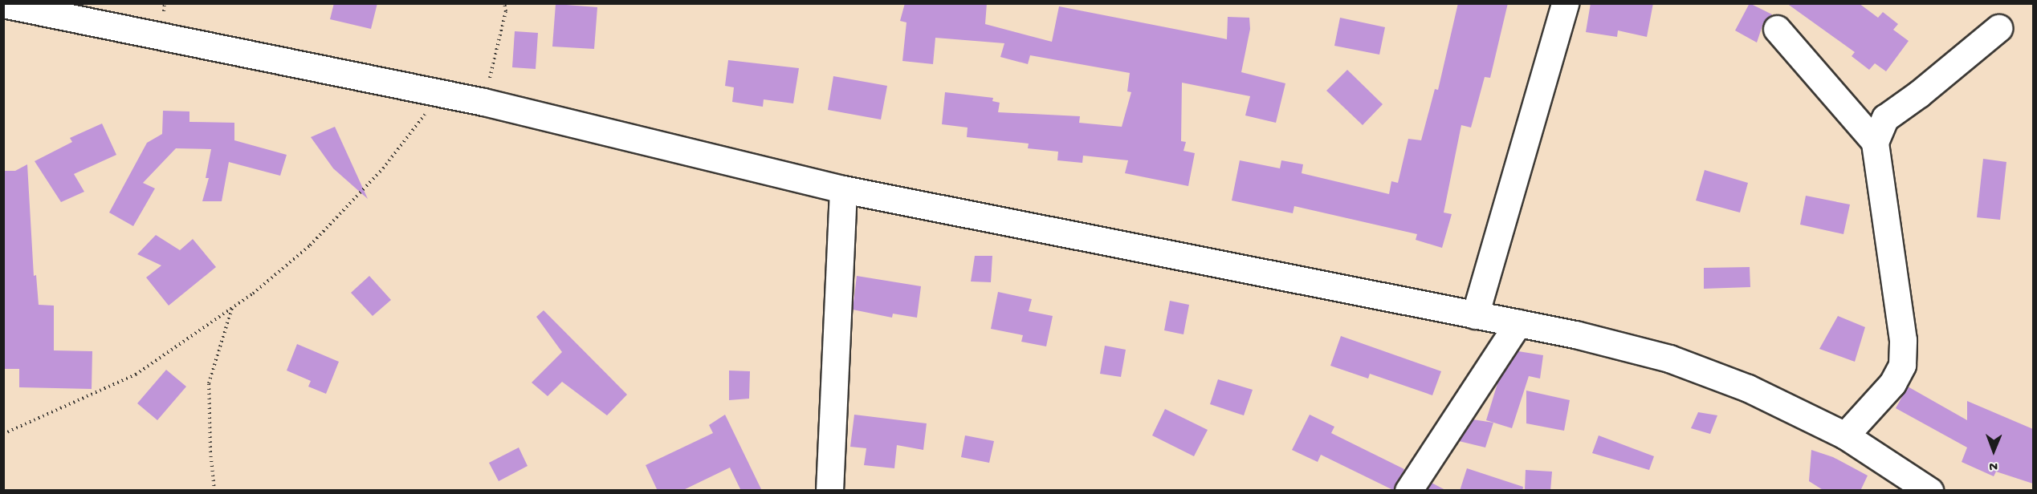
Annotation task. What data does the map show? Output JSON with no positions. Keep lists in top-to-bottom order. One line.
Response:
{"north":"bottom"}
